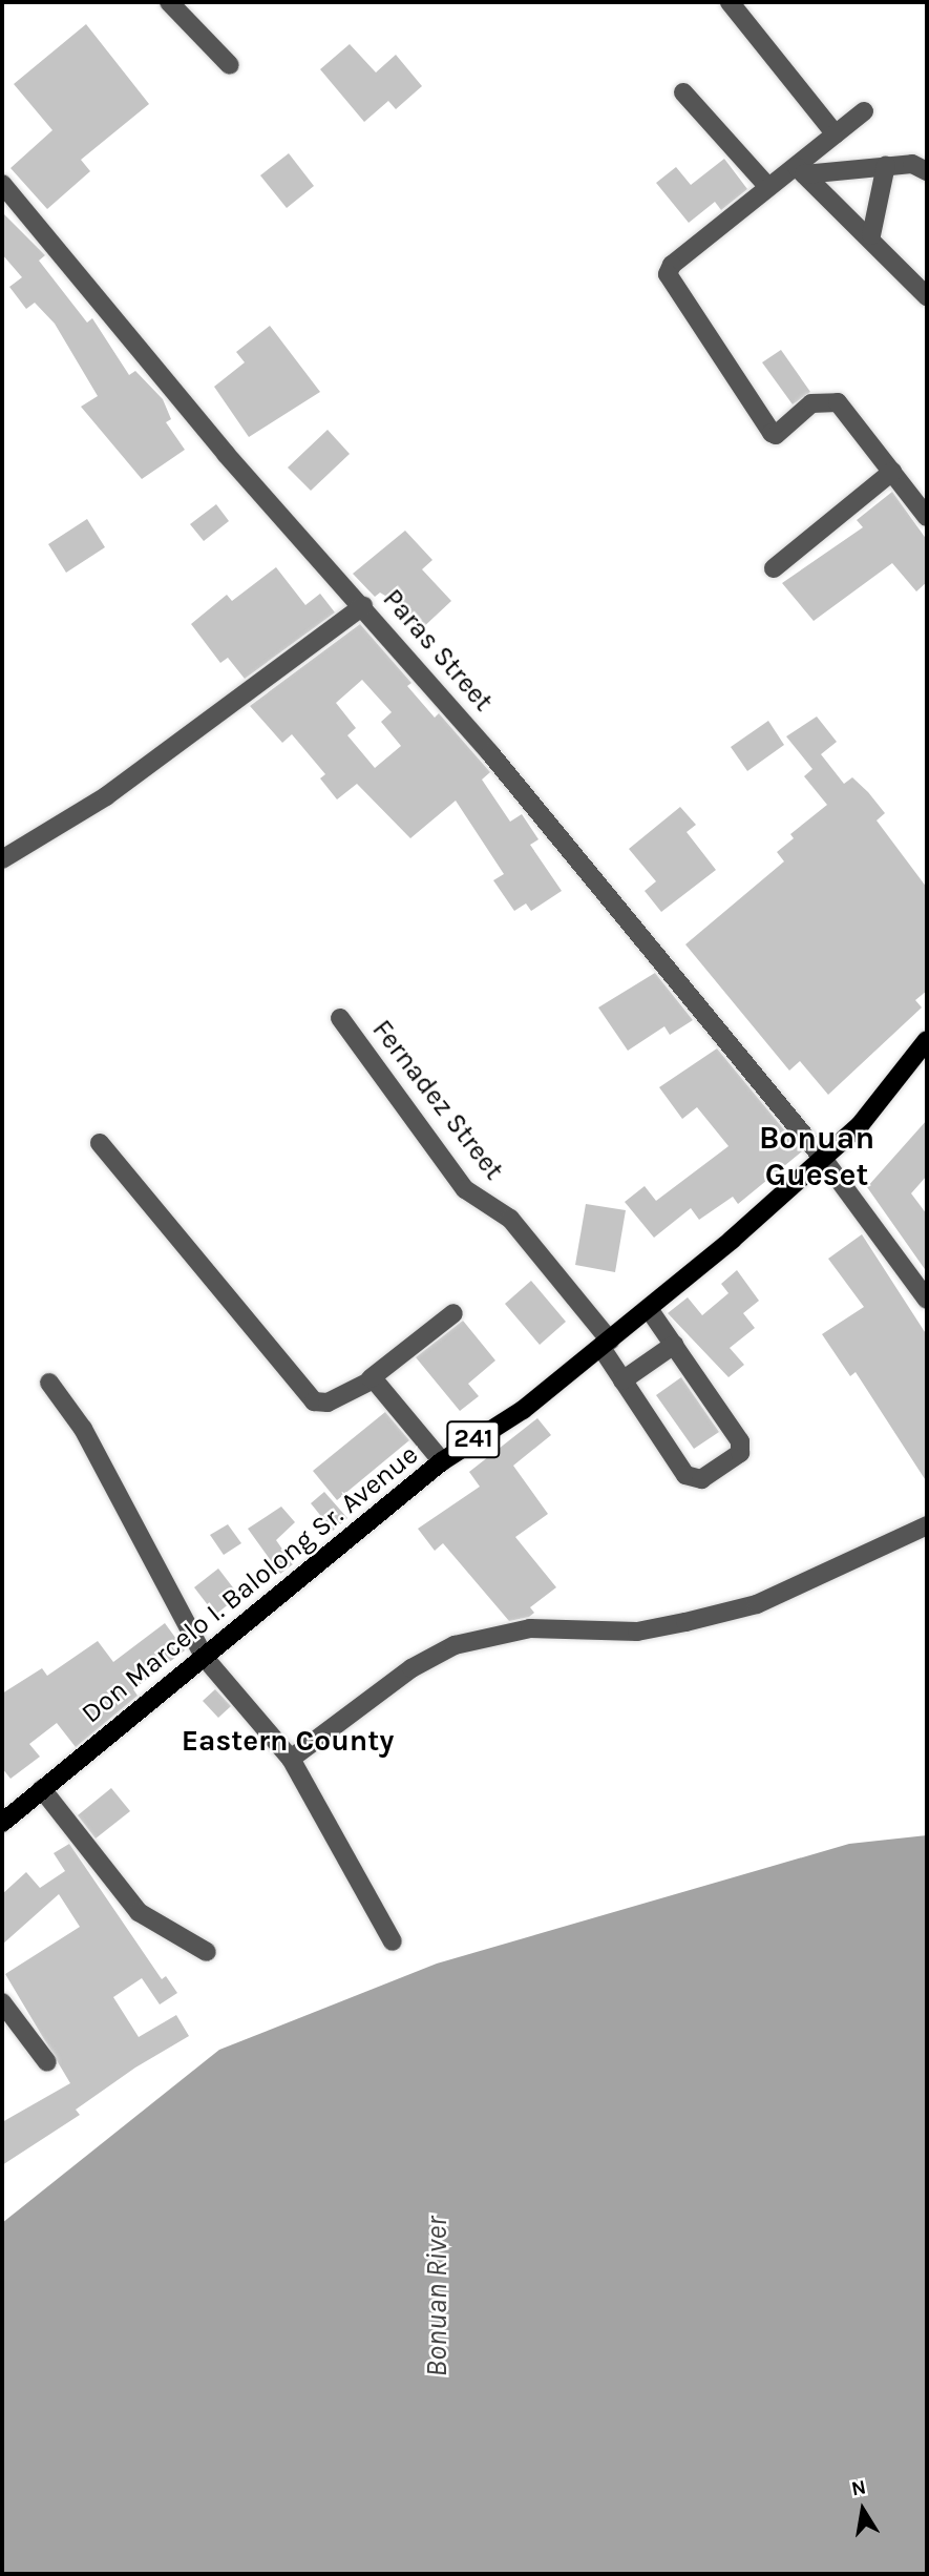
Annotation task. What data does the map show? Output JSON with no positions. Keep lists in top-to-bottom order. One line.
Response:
{"streets":{"main road":["241","Don Marcelo I. Balolong Sr. Avenue"],"street":["Paras Street","Fernadez Street"]},"crossings":[["Paras Street","Don Marcelo I. Balolong Sr. Avenue"],["Fernadez Street","Don Marcelo I. Balolong Sr. Avenue"]],"districts":["Bonuan Gueset","Eastern County"],"water":["Bonuan River"],"north":"top"}
